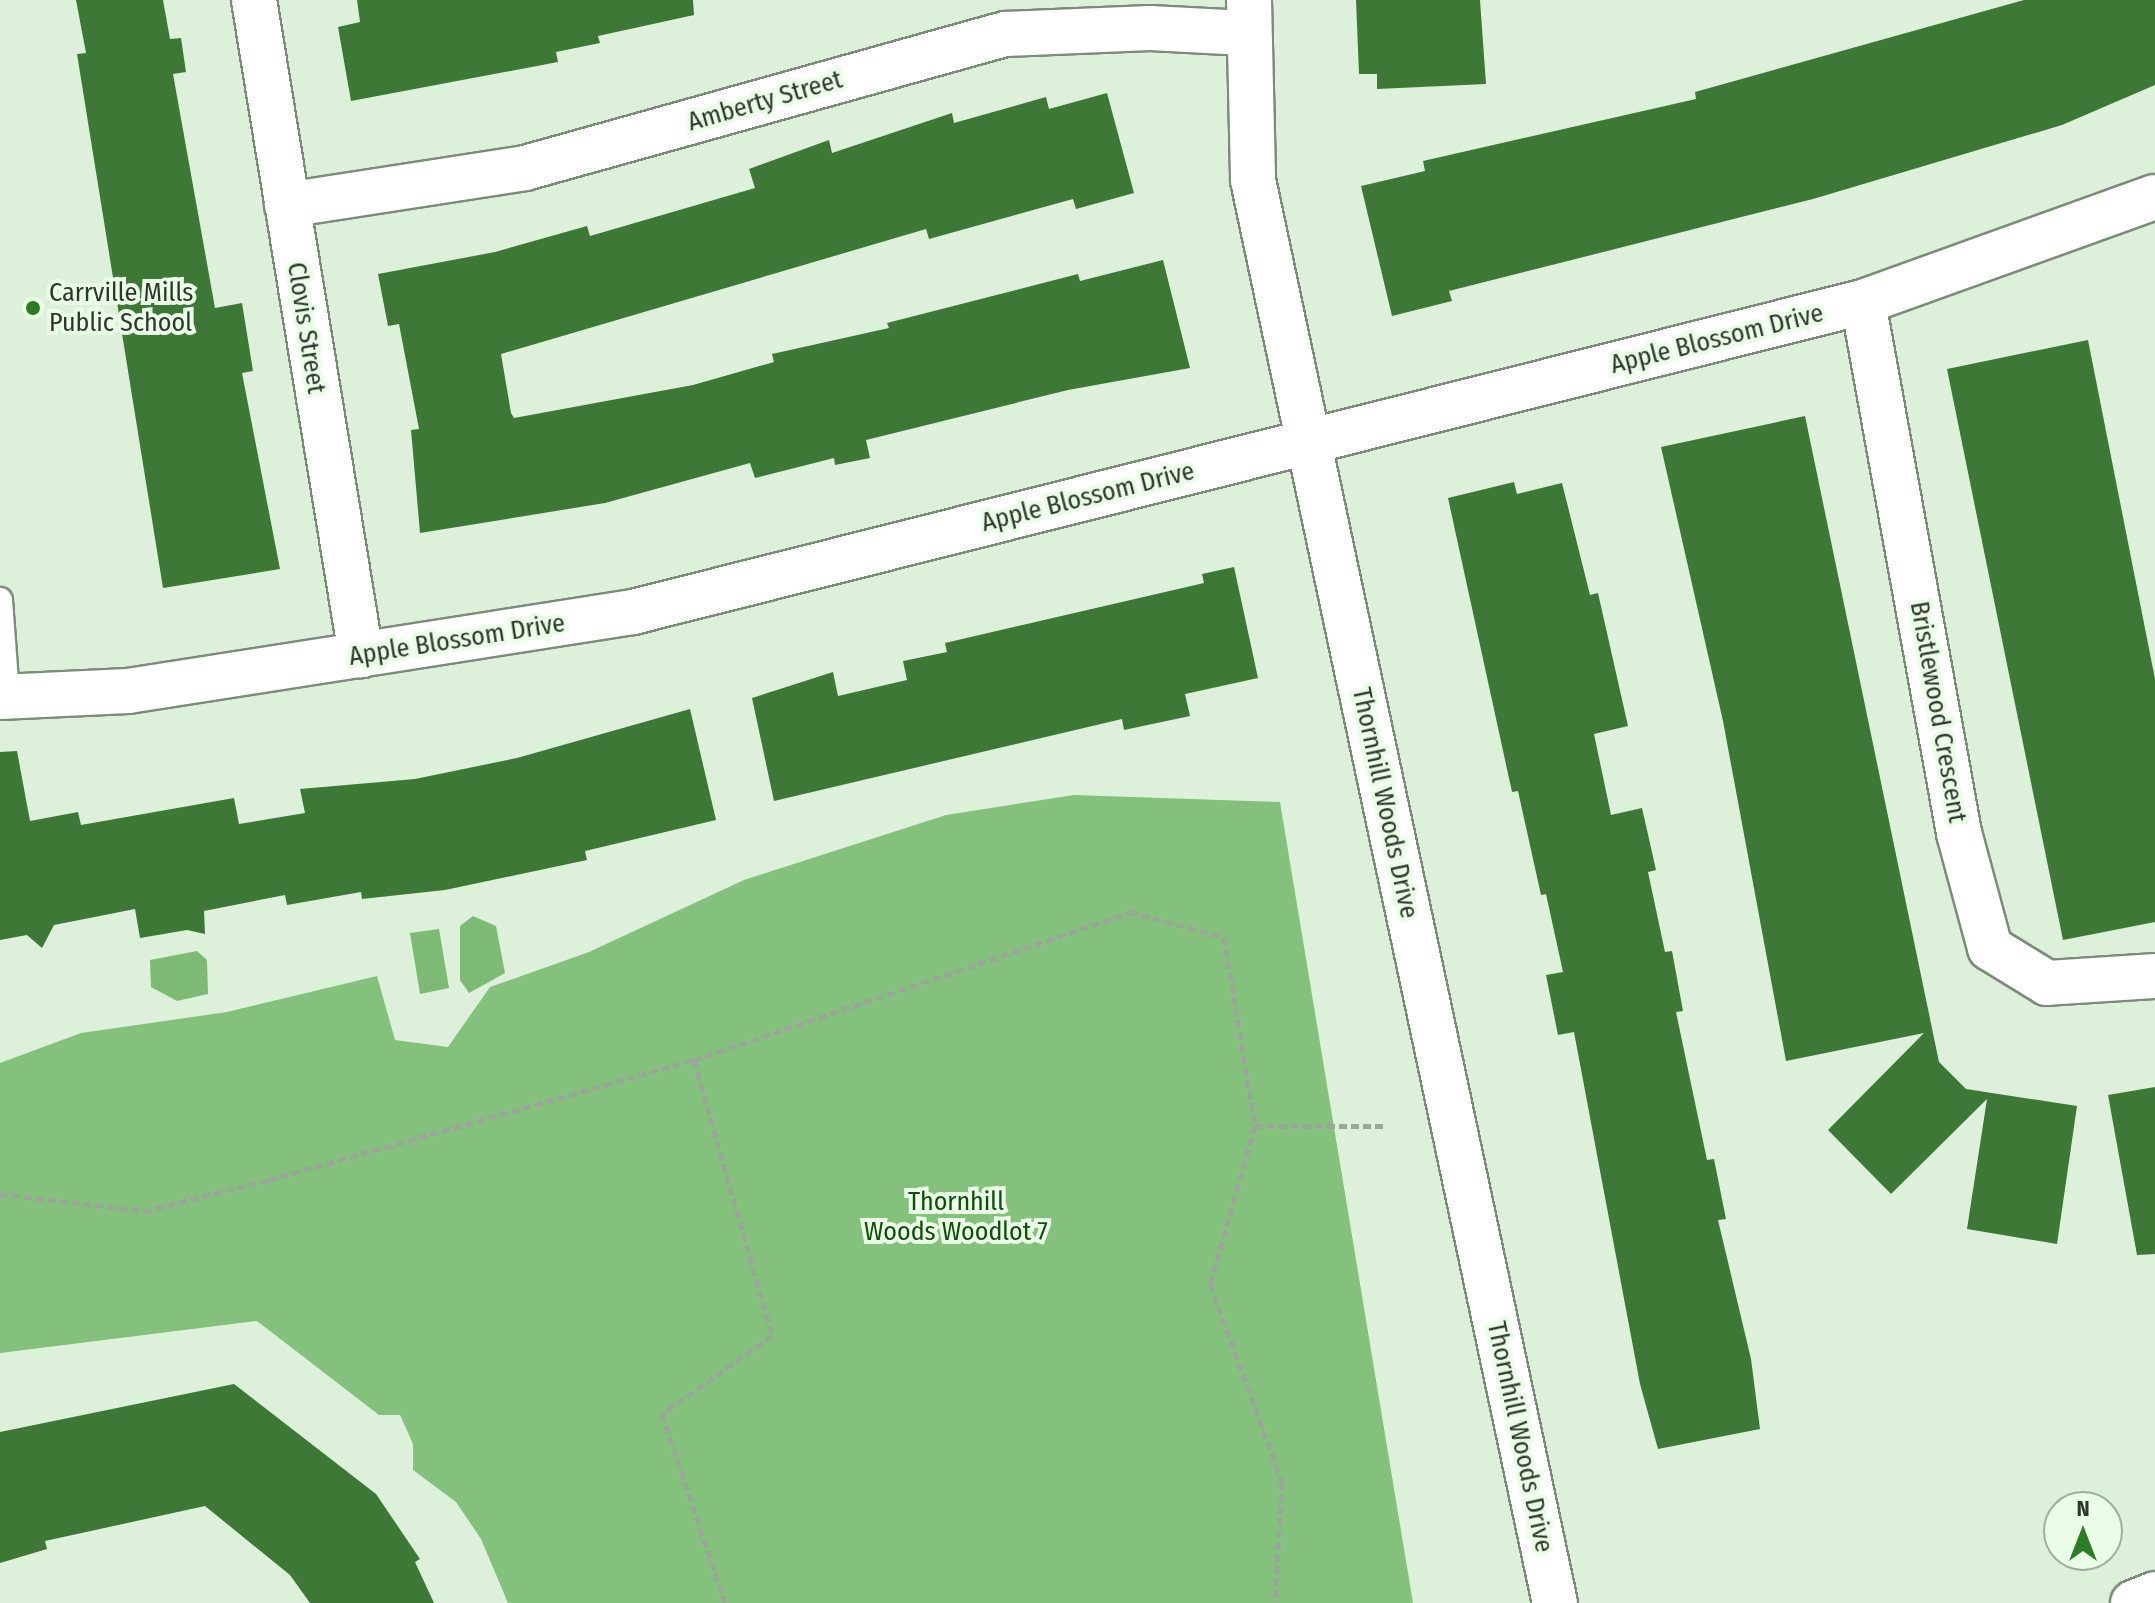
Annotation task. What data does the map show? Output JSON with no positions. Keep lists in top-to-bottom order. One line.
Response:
{"streets":{"street":["Amberty Street","Clovis Street","Apple Blossom Drive","Bristlewood Crescent","Thornhill Woods Drive"]},"crossings":[["Amberty Street","Clovis Street"],["Amberty Street","Thornhill Woods Drive"],["Clovis Street","Apple Blossom Drive"],["Apple Blossom Drive","Bristlewood Crescent"],["Apple Blossom Drive","Thornhill Woods Drive"]],"parks":["Thornhill Woods Woodlot 7"],"places":["Carrville Mills Public School"],"north":"top"}
